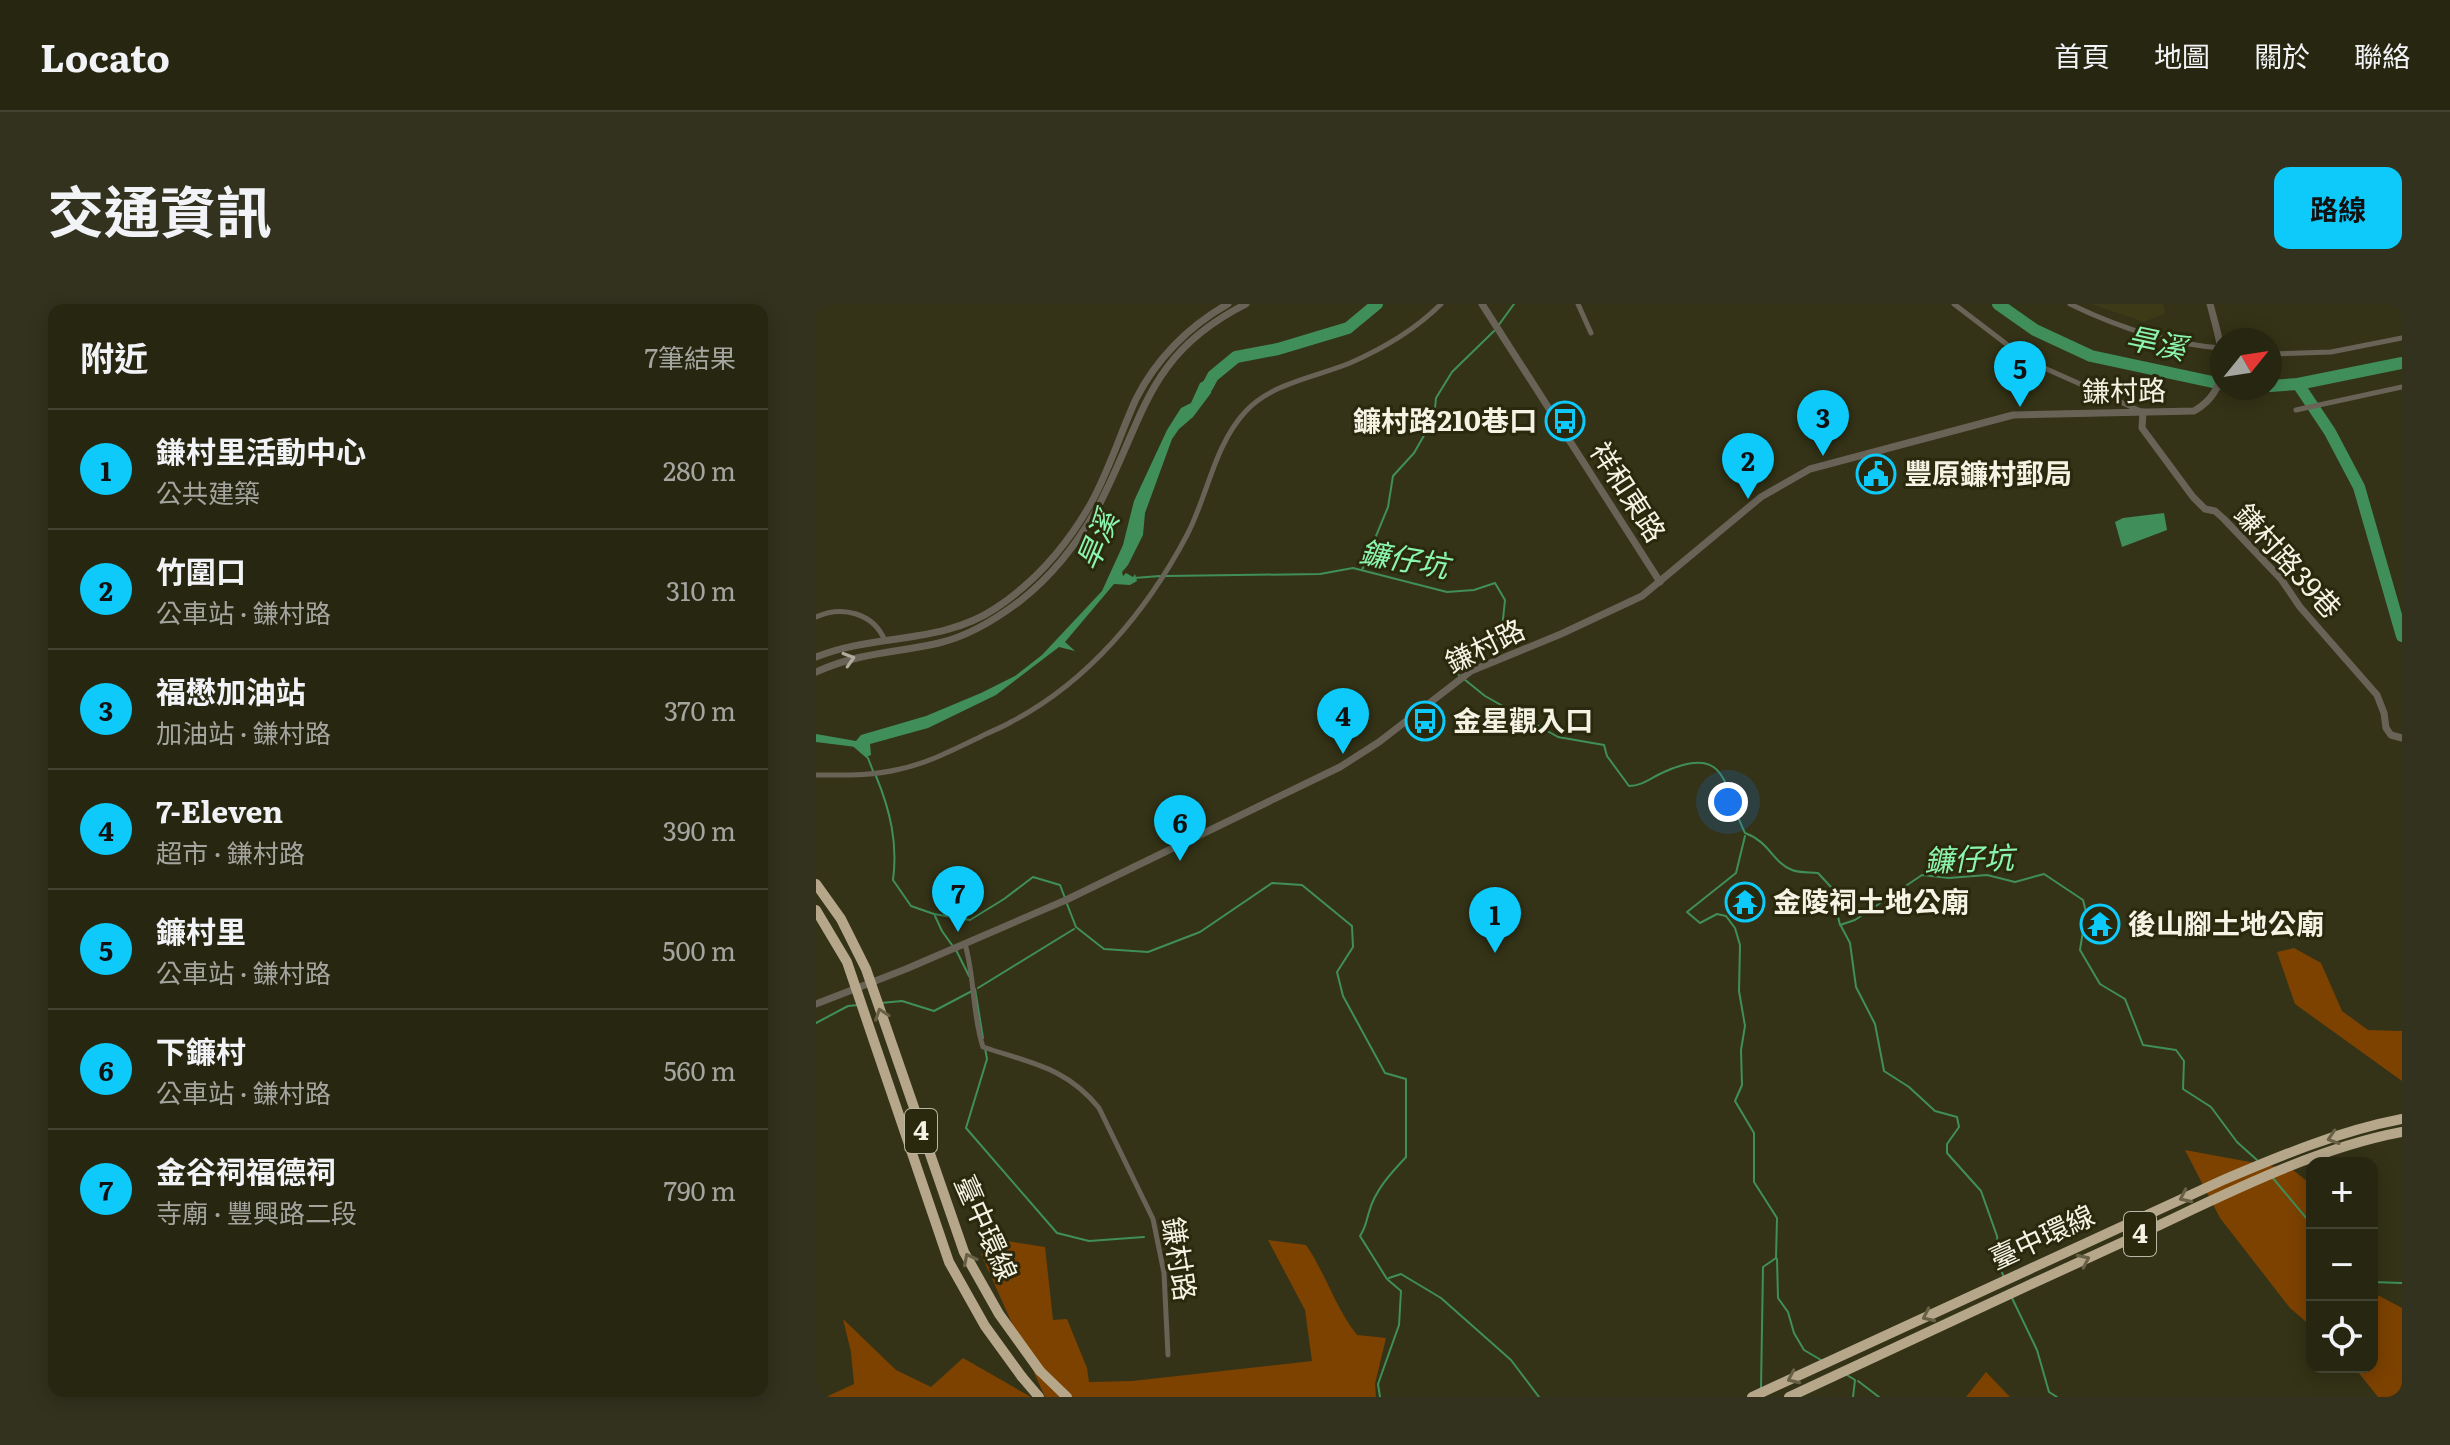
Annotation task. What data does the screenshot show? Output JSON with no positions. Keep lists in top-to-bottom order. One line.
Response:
{"streets":{"highway":["4","臺中環線"],"street":["鎌村路","祥和東路","鎌村路39巷"]},"crossings":[["鎌村路","祥和東路"],["鎌村路","鎌村路39巷"]],"water":["旱溪","鐮仔坑"],"places":{"bus stop":["鐮村路210巷口","金星觀入口"],"public building":["豐原鐮村郵局"],"temple":["金陵祠土地公廟","後山腳土地公廟"]},"north":"top right","page":{"header":"Locato","nav":["首頁","地圖","關於","聯絡"],"title":"交通資訊","buttons":"路線","heading":["附近","7筆結果"],"pins":["5","3","2","4","6","7","1"],"list":[{"mark":"1","name":"鎌村里活動中心","note":"公共建築","value":"280 m"},{"mark":"2","name":"竹圍口","note":"公車站 · 鎌村路","value":"310 m"},{"mark":"3","name":"福懋加油站","note":"加油站 · 鎌村路","value":"370 m"},{"mark":"4","name":"7-Eleven","note":"超市 · 鎌村路","value":"390 m"},{"mark":"5","name":"鐮村里","note":"公車站 · 鎌村路","value":"500 m"},{"mark":"6","name":"下鐮村","note":"公車站 · 鎌村路","value":"560 m"},{"mark":"7","name":"金谷祠福德祠","note":"寺廟 · 豐興路二段","value":"790 m"}],"map_buttons":["+","−"]}}
